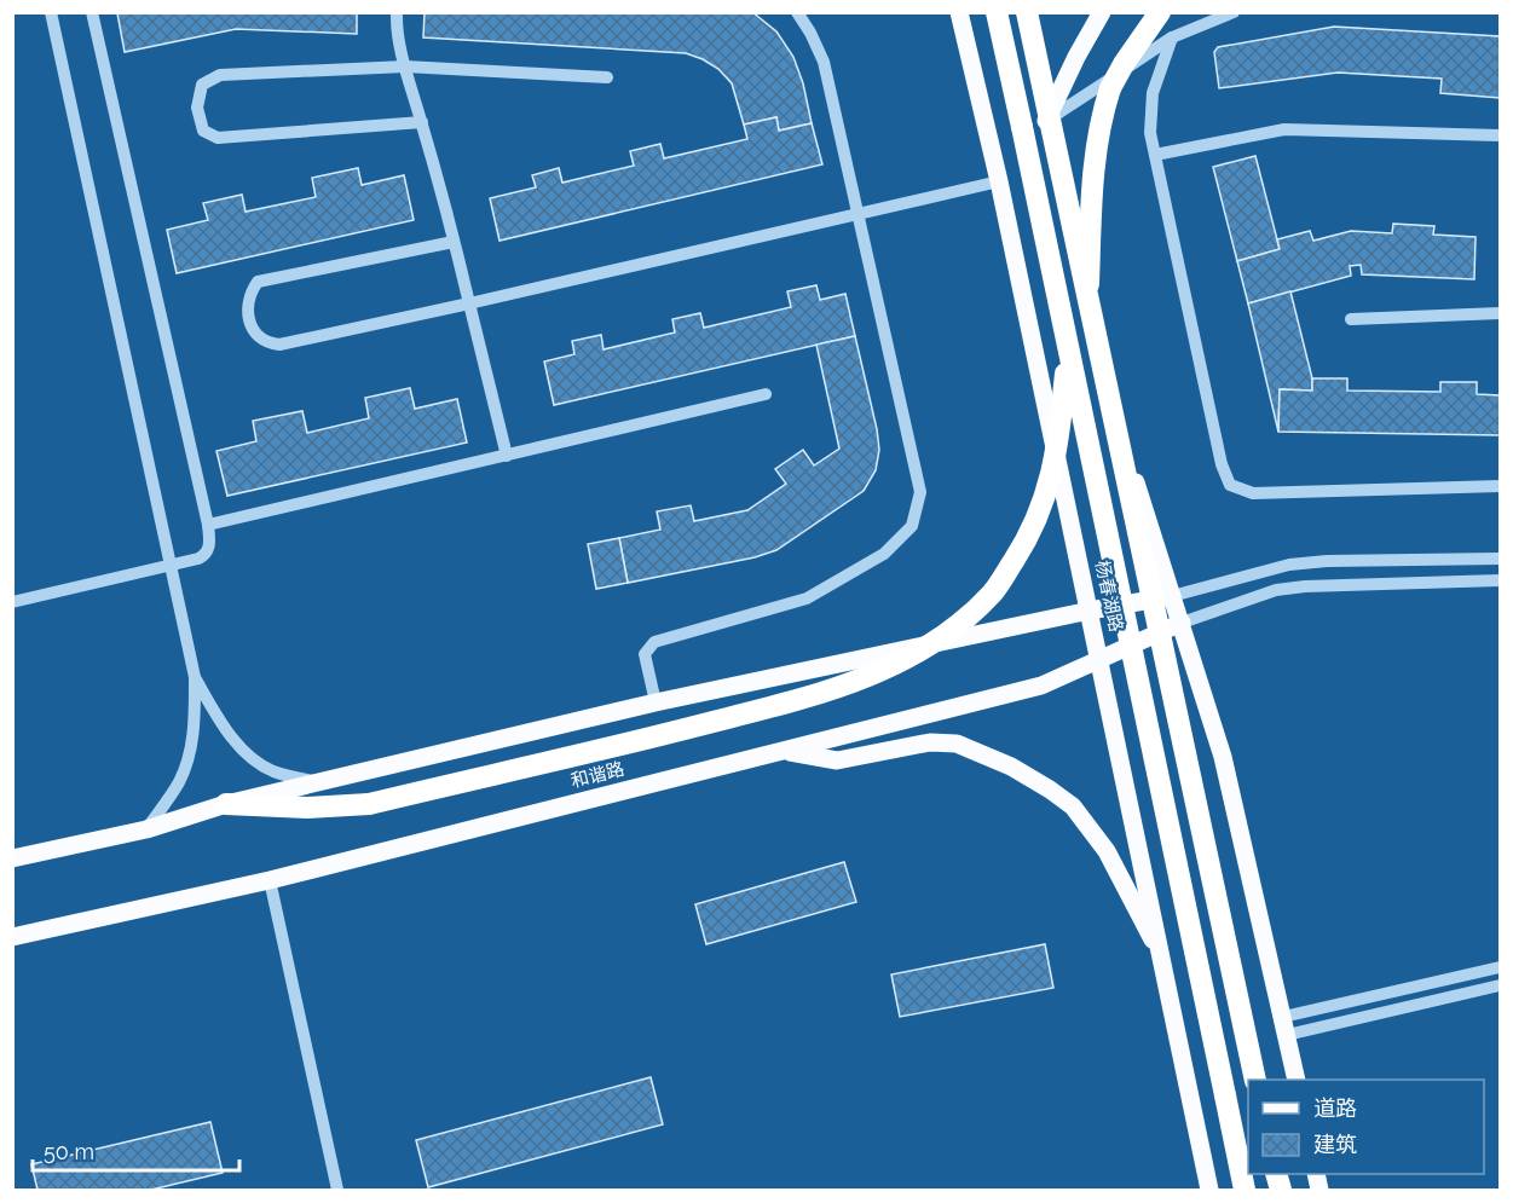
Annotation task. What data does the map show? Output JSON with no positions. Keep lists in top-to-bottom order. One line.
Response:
{"streets":{"main road":["杨春湖路","和谐路"]},"crossings":[["杨春湖路","和谐路"]],"legend":["道路","建筑"],"scale_bar":"50 m"}
